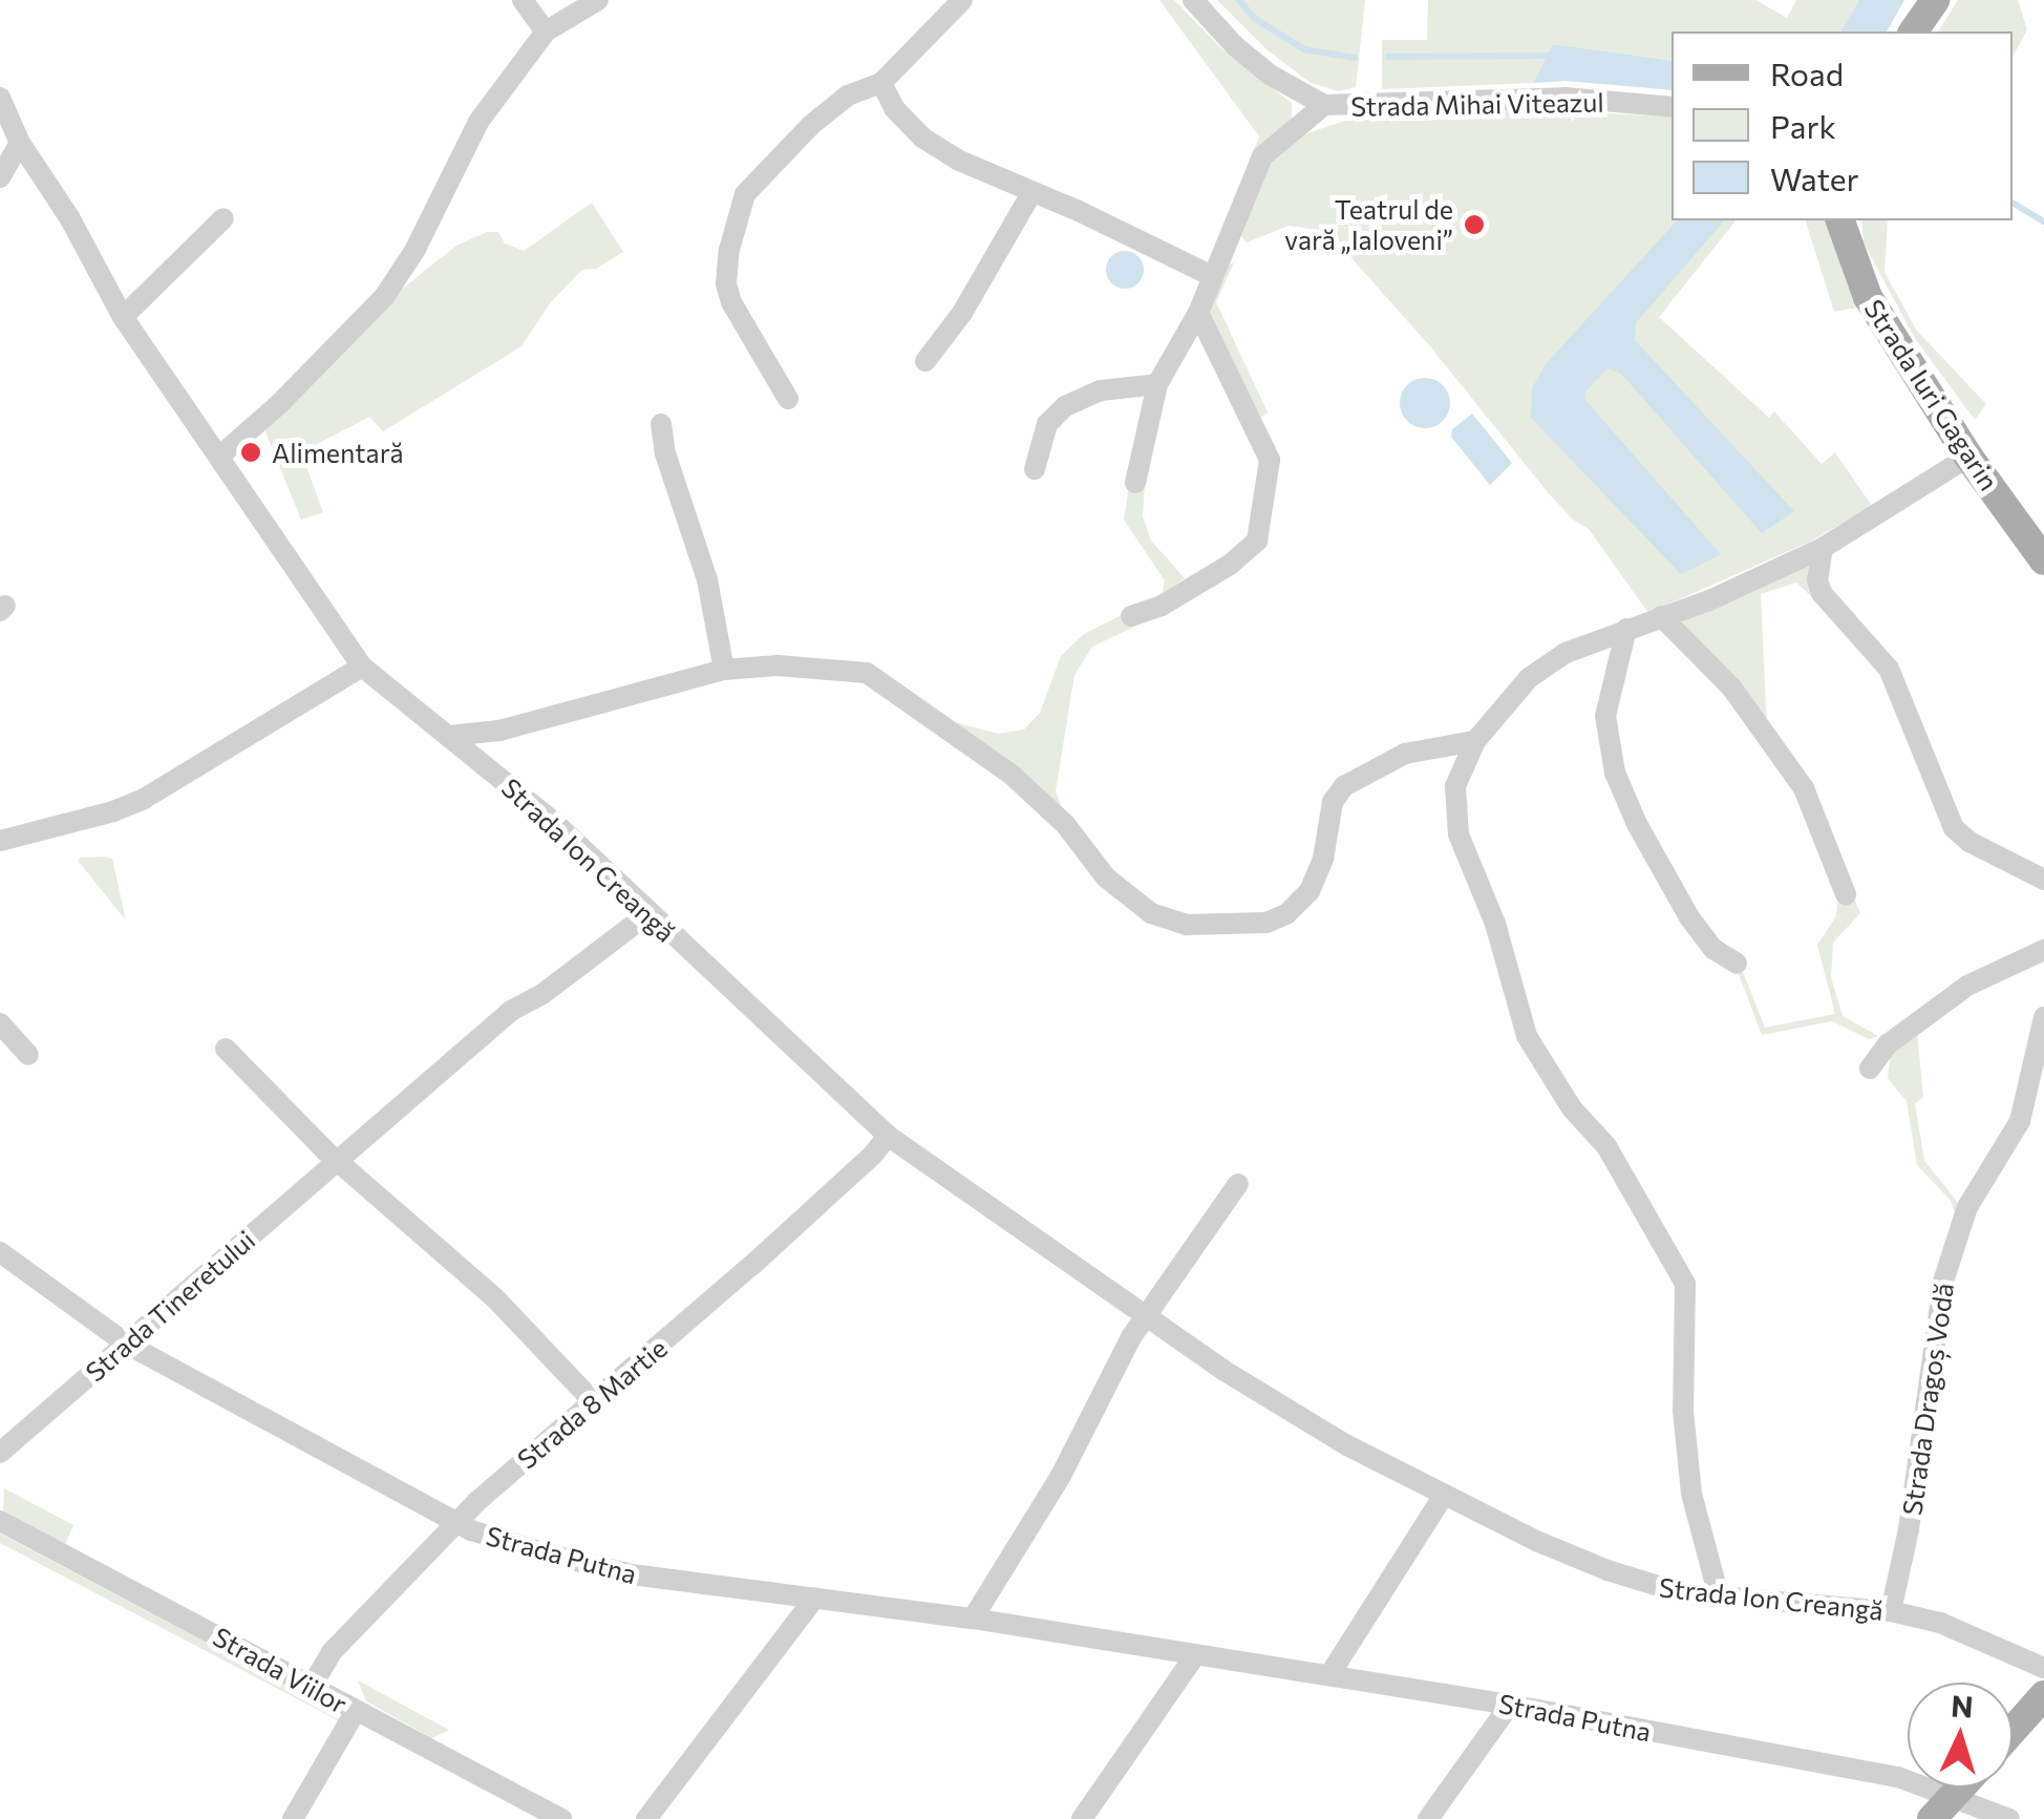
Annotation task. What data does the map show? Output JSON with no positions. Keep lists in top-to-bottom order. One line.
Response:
{"streets":{"main road":["Strada Iuri Gagarin"],"street":["Strada Mihai Viteazul","Strada Ion Creangă","Strada Tineretului","Strada Dragoș Vodă","Strada 8 Martie","Strada Putna","Strada Viilor"]},"crossings":[["Strada Ion Creangă","Strada Tineretului"],["Strada Ion Creangă","Strada Dragoș Vodă"],["Strada Ion Creangă","Strada 8 Martie"],["Strada Tineretului","Strada Putna"],["Strada 8 Martie","Strada Putna"],["Strada 8 Martie","Strada Viilor"]],"places":["Teatrul de vară „Ialoveni”","Alimentară"],"legend":["Road","Park","Water"],"north":"top"}
